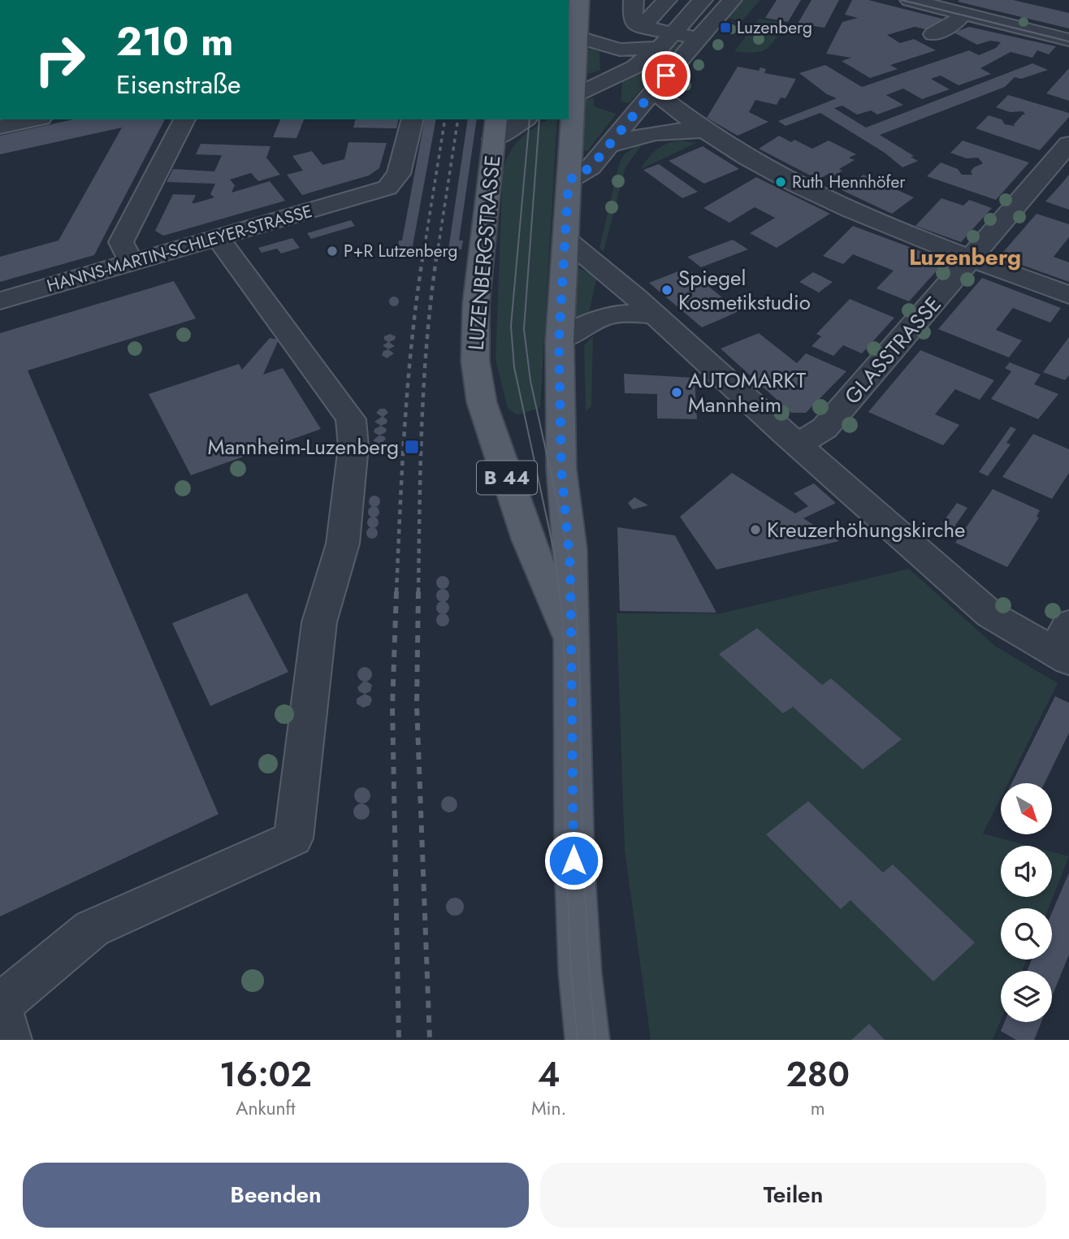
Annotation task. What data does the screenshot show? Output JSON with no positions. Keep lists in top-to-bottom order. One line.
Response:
{"streets":{"main road":["LUZENBERGSTRASSE","B 44"],"street":["HANNS-MARTIN-SCHLEYER-STRASSE","GLASSTRASSE"]},"districts":["Luzenberg"],"places":{"transit":["Luzenberg","Mannheim-Luzenberg"],"other":["Ruth Hennhöfer","P+R Lutzenberg","Spiegel Kosmetikstudio","AUTOMARKT Mannheim","Kreuzerhöhungskirche"]},"north":"bottom right","page":{"turn":["210 m","Eisenstraße"],"eta":["16:02","Ankunft","4","Min.","280","m"],"buttons":["Beenden","Teilen"]}}
